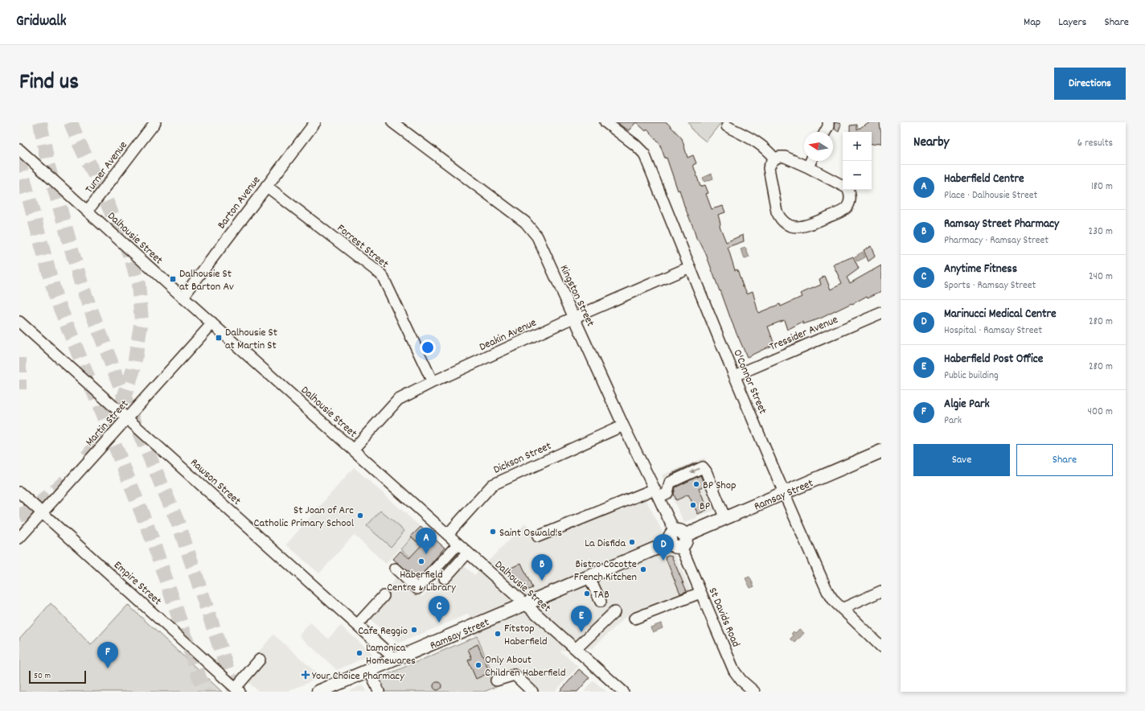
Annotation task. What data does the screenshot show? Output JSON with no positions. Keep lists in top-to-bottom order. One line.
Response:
{"streets":{"main road":["Ramsay Street"],"street":["Turner Avenue","Barton Avenue","Dalhousie Street","Forrest Street","Kingston Street","Tressider Avenue","Deakin Avenue","O'Connor Street","Martin Street","Dickson Street","Rawson Street","Empire Street","St Davids Road"]},"crossings":[["Turner Avenue","Dalhousie Street"],["Barton Avenue","Dalhousie Street"],["Barton Avenue","Forrest Street"],["Dalhousie Street","Deakin Avenue"],["Dalhousie Street","Martin Street"],["Dalhousie Street","Dickson Street"],["Dalhousie Street","Ramsay Street"],["Forrest Street","Deakin Avenue"],["Kingston Street","Deakin Avenue"],["Kingston Street","Dickson Street"],["Kingston Street","Ramsay Street"],["Kingston Street","St Davids Road"],["Tressider Avenue","O'Connor Street"],["Deakin Avenue","O'Connor Street"],["O'Connor Street","Ramsay Street"],["Martin Street","Rawson Street"],["Martin Street","Empire Street"],["Rawson Street","Ramsay Street"],["Ramsay Street","St Davids Road"]],"places":{"transit":["Dalhousie St at Barton Av","Dalhousie St at Martin St"],"other":["BP Shop","BP","St Joan of Arc Catholic Primary School","Saint Oswald's","La Disfida","Haberfield Centre & Library","Bistro Cocotte French Kitchen","TAB","Cafe Reggio","Fitstop Haberfield","Lamonica Homewares","Only About Children Haberfield"],"health":["Your Choice Pharmacy"]},"scale_bar":"50 m","north":"left","page":{"header":"Gridwalk","nav":["Map","Layers","Share"],"title":"Find us","buttons":["Directions",["Save","Share"]],"heading":["Nearby","6 results"],"map_buttons":["+","−"],"list":[{"mark":"A","name":"Haberfield Centre","note":"Place · Dalhousie Street","value":"180 m"},{"mark":"B","name":"Ramsay Street Pharmacy","note":"Pharmacy · Ramsay Street","value":"230 m"},{"mark":"C","name":"Anytime Fitness","note":"Sports · Ramsay Street","value":"240 m"},{"mark":"D","name":"Marinucci Medical Centre","note":"Hospital · Ramsay Street","value":"280 m"},{"mark":"E","name":"Haberfield Post Office","note":"Public building","value":"280 m"},{"mark":"F","name":"Algie Park","note":"Park","value":"400 m"}],"pins":["A","D","B","C","E","F"],"scale":"50 m"}}
